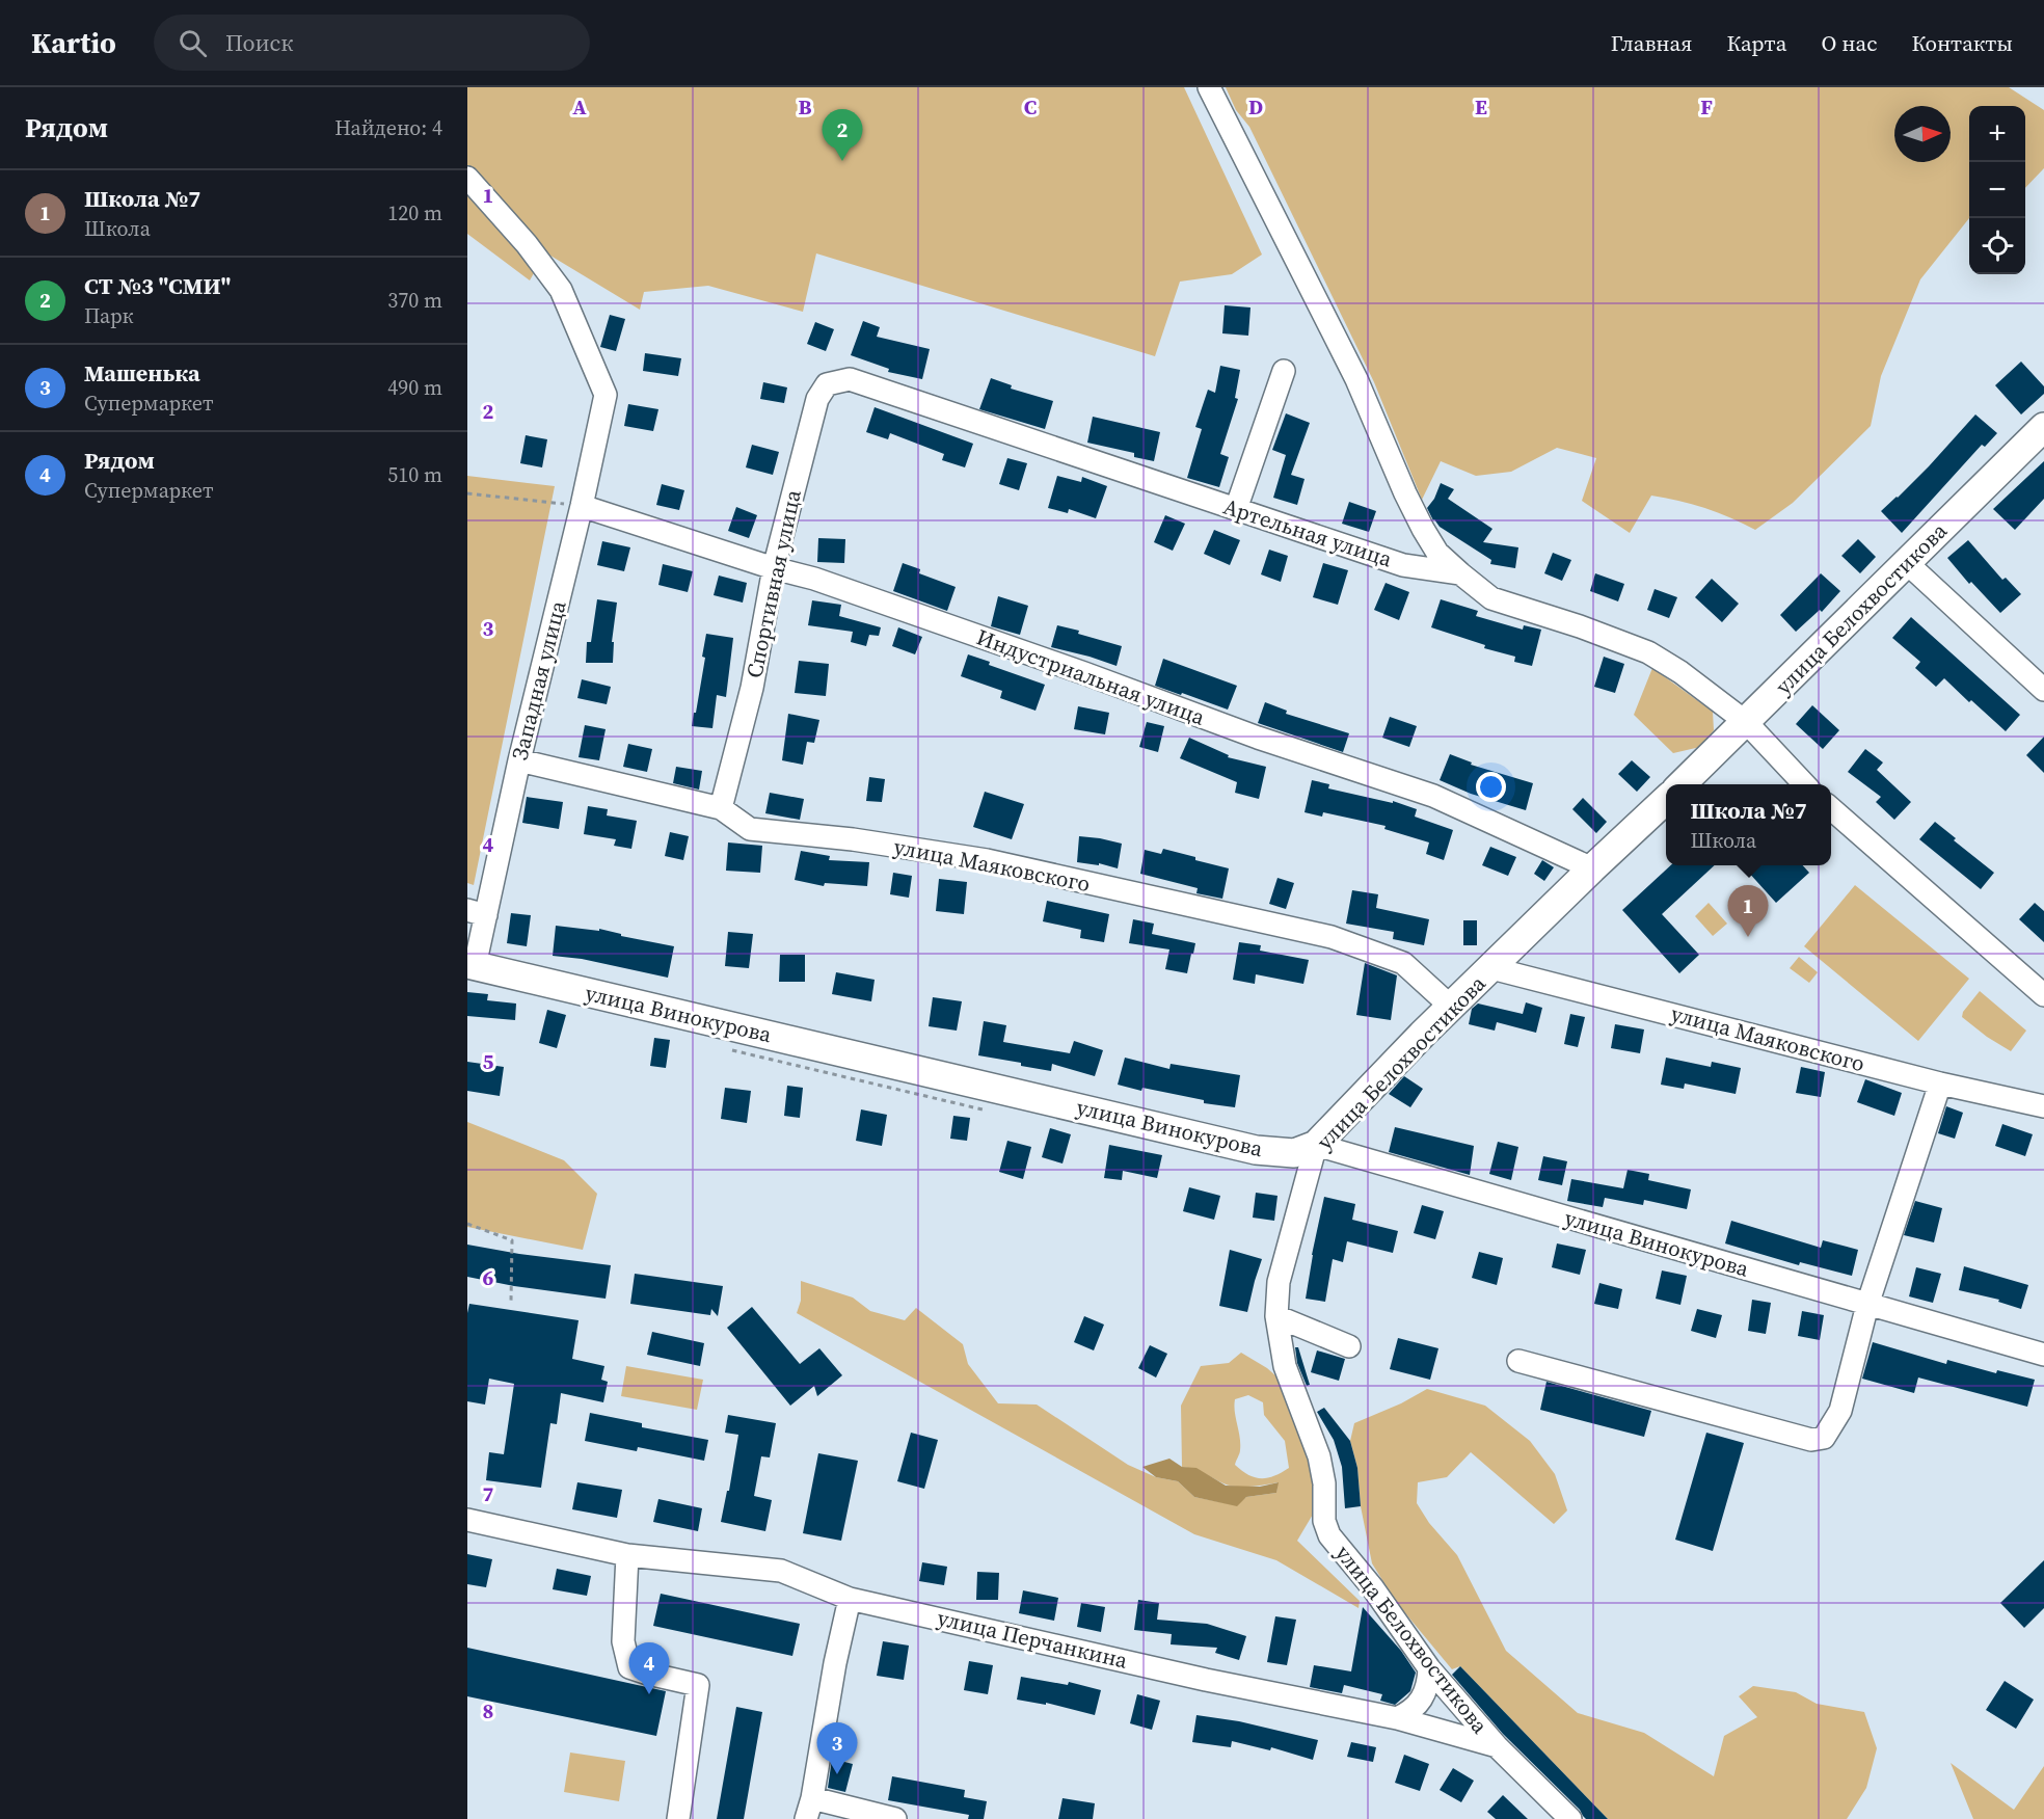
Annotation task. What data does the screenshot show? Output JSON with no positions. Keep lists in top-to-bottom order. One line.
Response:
{"streets":{"main road":["улица Белохвостикова","улица Винокурова"],"street":["Артельная улица","Спортивная улица","Индустриальная улица","Западная улица","улица Маяковского","улица Перчанкина"]},"crossings":[["Артельная улица","Спортивная улица"],["Спортивная улица","Индустриальная улица"],["Спортивная улица","улица Маяковского"],["улица Белохвостикова","Индустриальная улица"],["улица Белохвостикова","улица Маяковского"],["улица Белохвостикова","улица Винокурова"],["улица Белохвостикова","улица Перчанкина"],["Индустриальная улица","Западная улица"],["Западная улица","улица Маяковского"],["Западная улица","улица Винокурова"]],"north":"right","page":{"header":"Kartio","search":"Поиск","nav":["Главная","Карта","О нас","Контакты"],"heading":["Рядом","Найдено: 4"],"map_buttons":["+","−"],"pins":["2","1","4","3"],"list":[{"mark":"1","name":"Школа №7","note":"Школа","value":"120 m"},{"mark":"2","name":"СТ №3 \"СМИ\"","note":"Парк","value":"370 m"},{"mark":"3","name":"Машенька","note":"Супермаркет","value":"490 m"},{"mark":"4","name":"Рядом","note":"Супермаркет","value":"510 m"}],"popup":["Школа №7","Школа"]},"grid":{"columns":["A","B","C","D","E","F"],"rows":["1","2","3","4","5","6","7","8"]}}
